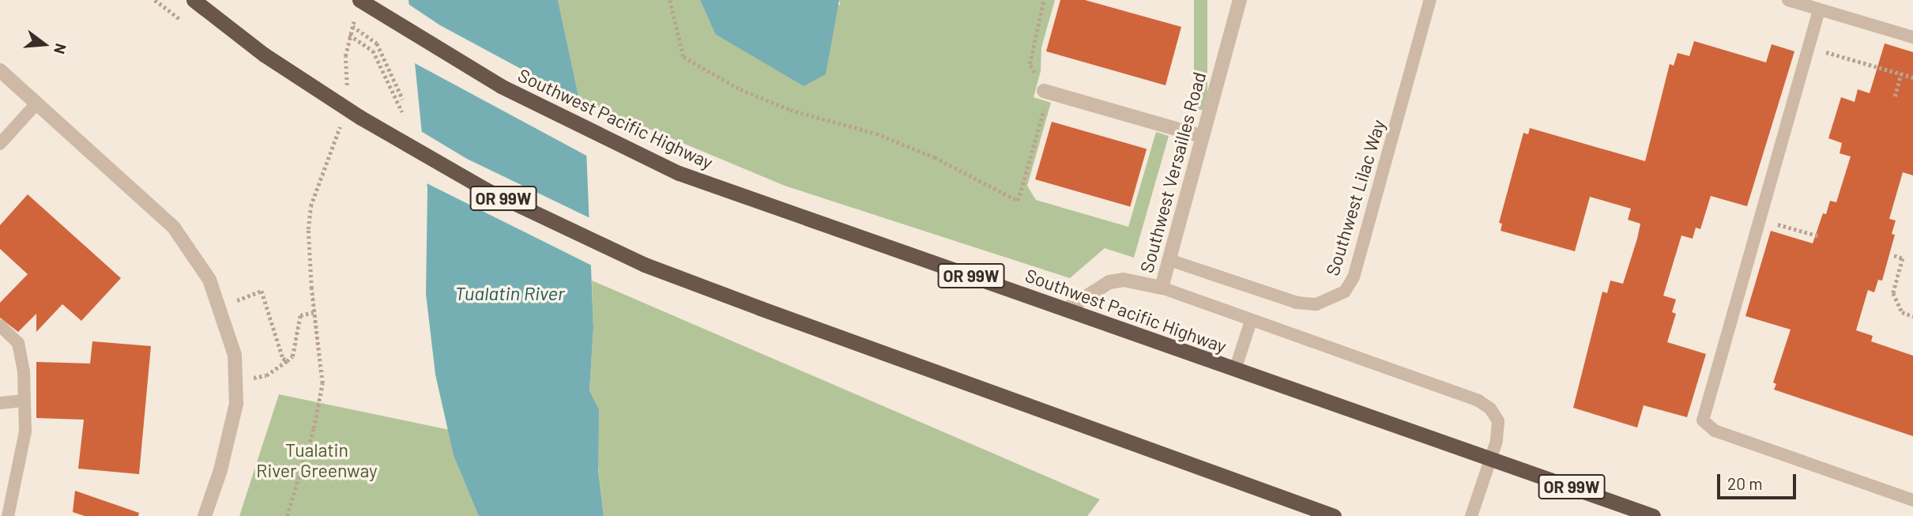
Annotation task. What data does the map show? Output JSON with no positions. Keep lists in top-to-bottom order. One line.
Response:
{"streets":{"highway":["Southwest Pacific Highway","OR 99W"],"street":["Southwest Versailles Road"],"lane":["Southwest Lilac Way"]},"crossings":[["Southwest Pacific Highway","Southwest Versailles Road"],["Southwest Versailles Road","Southwest Lilac Way"]],"water":["Tualatin River"],"parks":["Tualatin River Greenway"],"scale_bar":"20 m","north":"right"}
